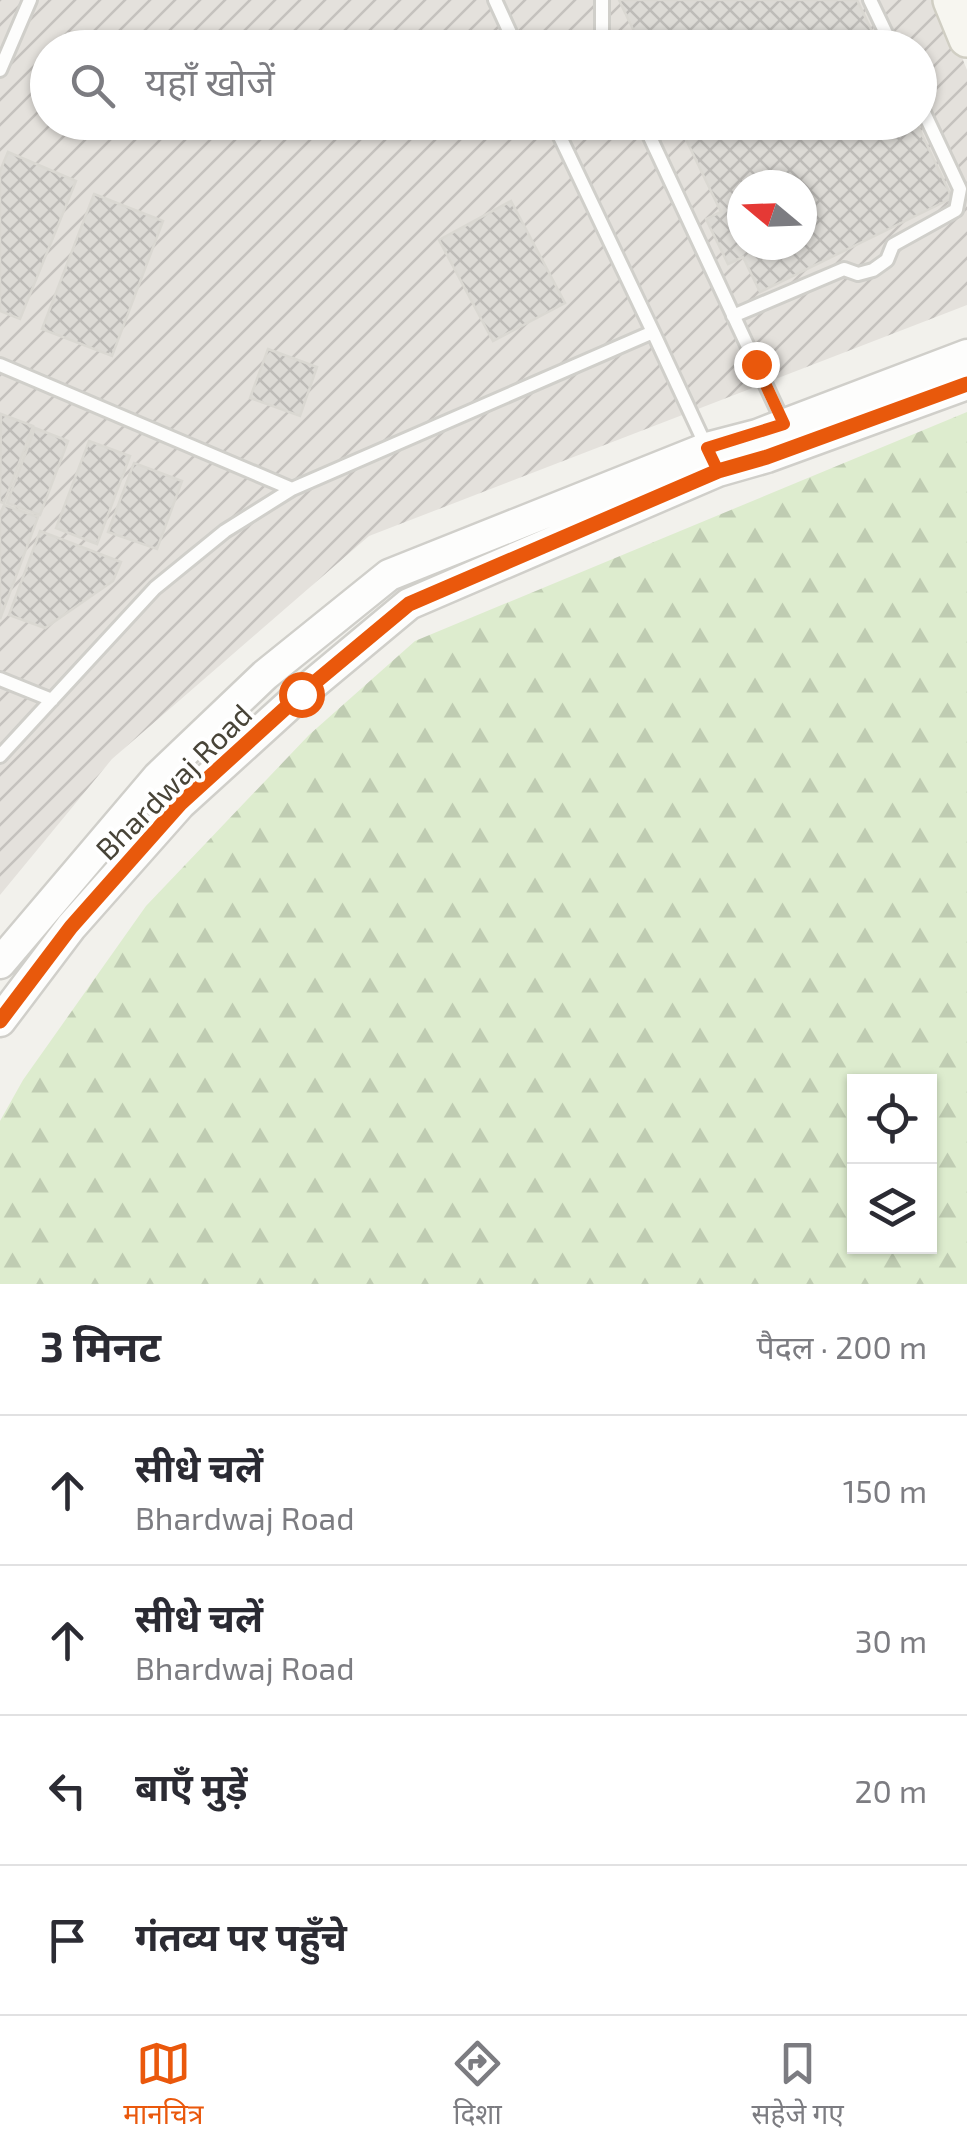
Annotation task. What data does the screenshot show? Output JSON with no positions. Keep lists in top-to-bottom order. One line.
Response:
{"streets":{"street":["Bhardwaj Road"]},"north":"left","page":{"search":"यहाँ खोजें","heading":["3 मिनट","पैदल · 200 m"],"list":[["सीधे चलें","Bhardwaj Road","150 m"],["सीधे चलें","Bhardwaj Road","30 m"],["बाएँ मुड़ें","20 m"],"गंतव्य पर पहुँचे"],"nav":["मानचित्र","दिशा","सहेजे गए"]}}
